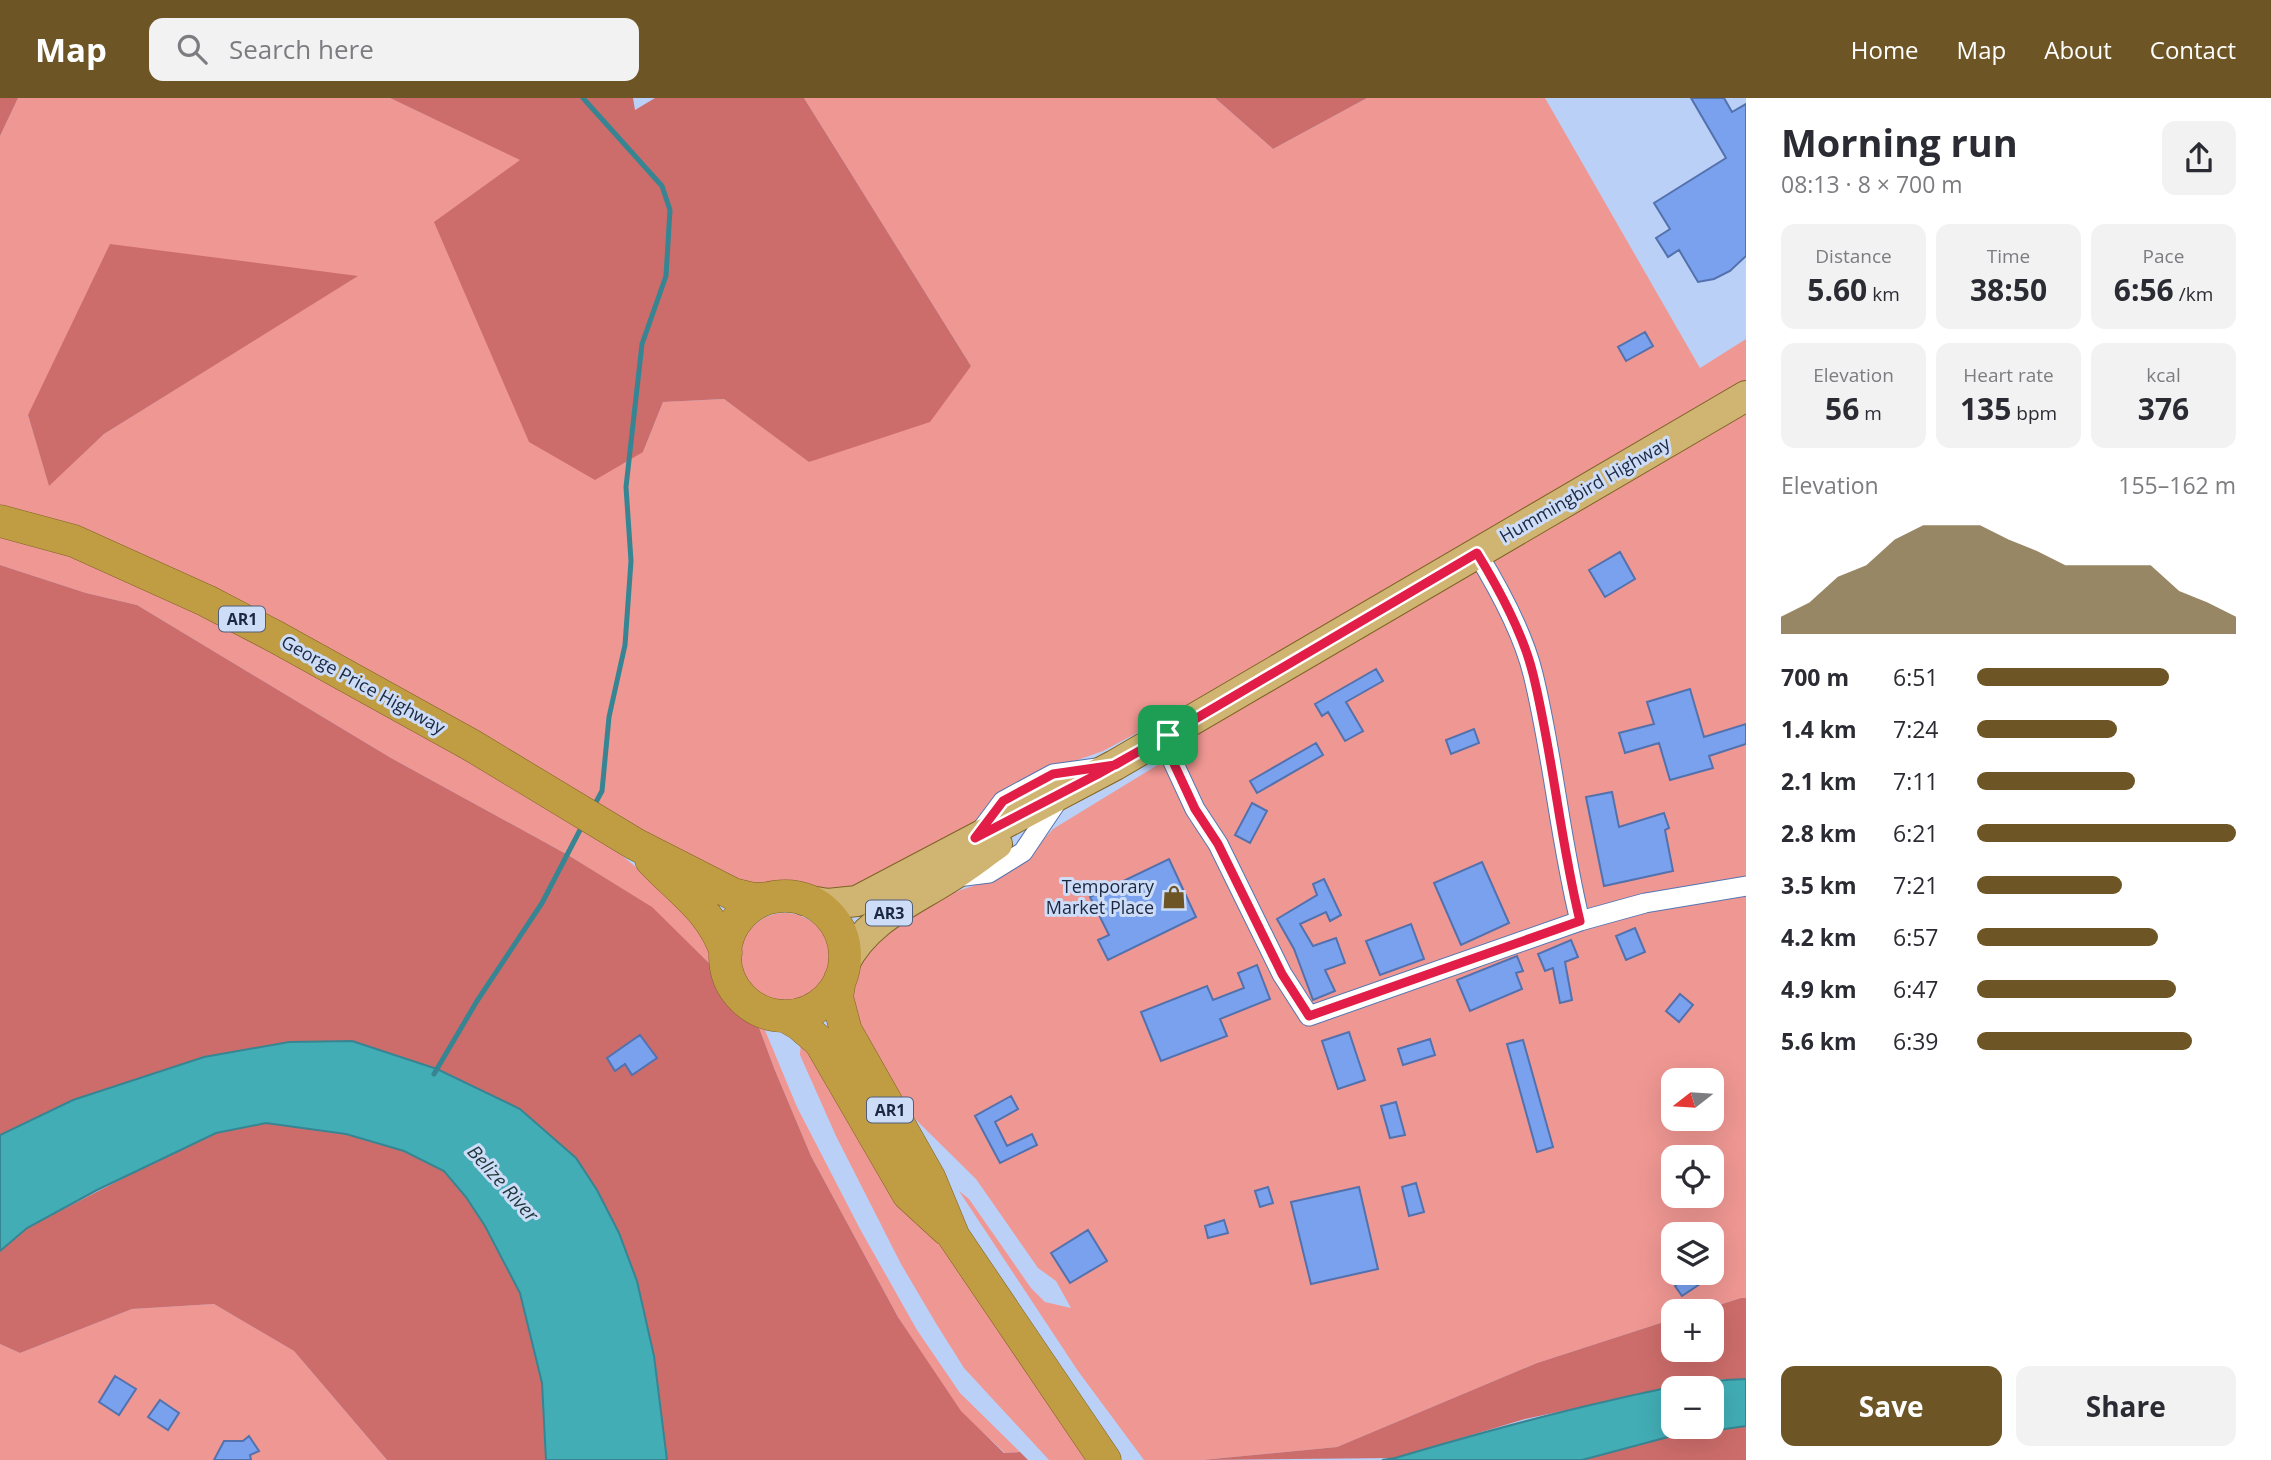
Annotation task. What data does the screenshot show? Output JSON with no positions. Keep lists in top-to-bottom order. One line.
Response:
{"streets":{"highway":["AR1","George Price Highway"],"main road":["Hummingbird Highway","AR3"]},"crossings":[["Hummingbird Highway","AR1"],["Hummingbird Highway","George Price Highway"],["AR1","George Price Highway"]],"water":["Belize River"],"places":{"shop":["Temporary Market Place"]},"north":"left","page":{"header":"Map","search":"Search here","nav":["Home","Map","About","Contact"],"heading":["Morning run","08:13 · 8 × 700 m"],"stats":[["Distance","5.60 km"],["Time","38:50"],["Pace","6:56 /km"],["Elevation","56 m"],["Heart rate","135 bpm"],["kcal","376"]],"chart":["Elevation","155–162 m"],"list":[{"name":"700 m","note":"6:51"},{"name":"1.4 km","note":"7:24"},{"name":"2.1 km","note":"7:11"},{"name":"2.8 km","note":"6:21"},{"name":"3.5 km","note":"7:21"},{"name":"4.2 km","note":"6:57"},{"name":"4.9 km","note":"6:47"},{"name":"5.6 km","note":"6:39"}],"map_buttons":["+","−"],"buttons":["Save","Share"]}}
